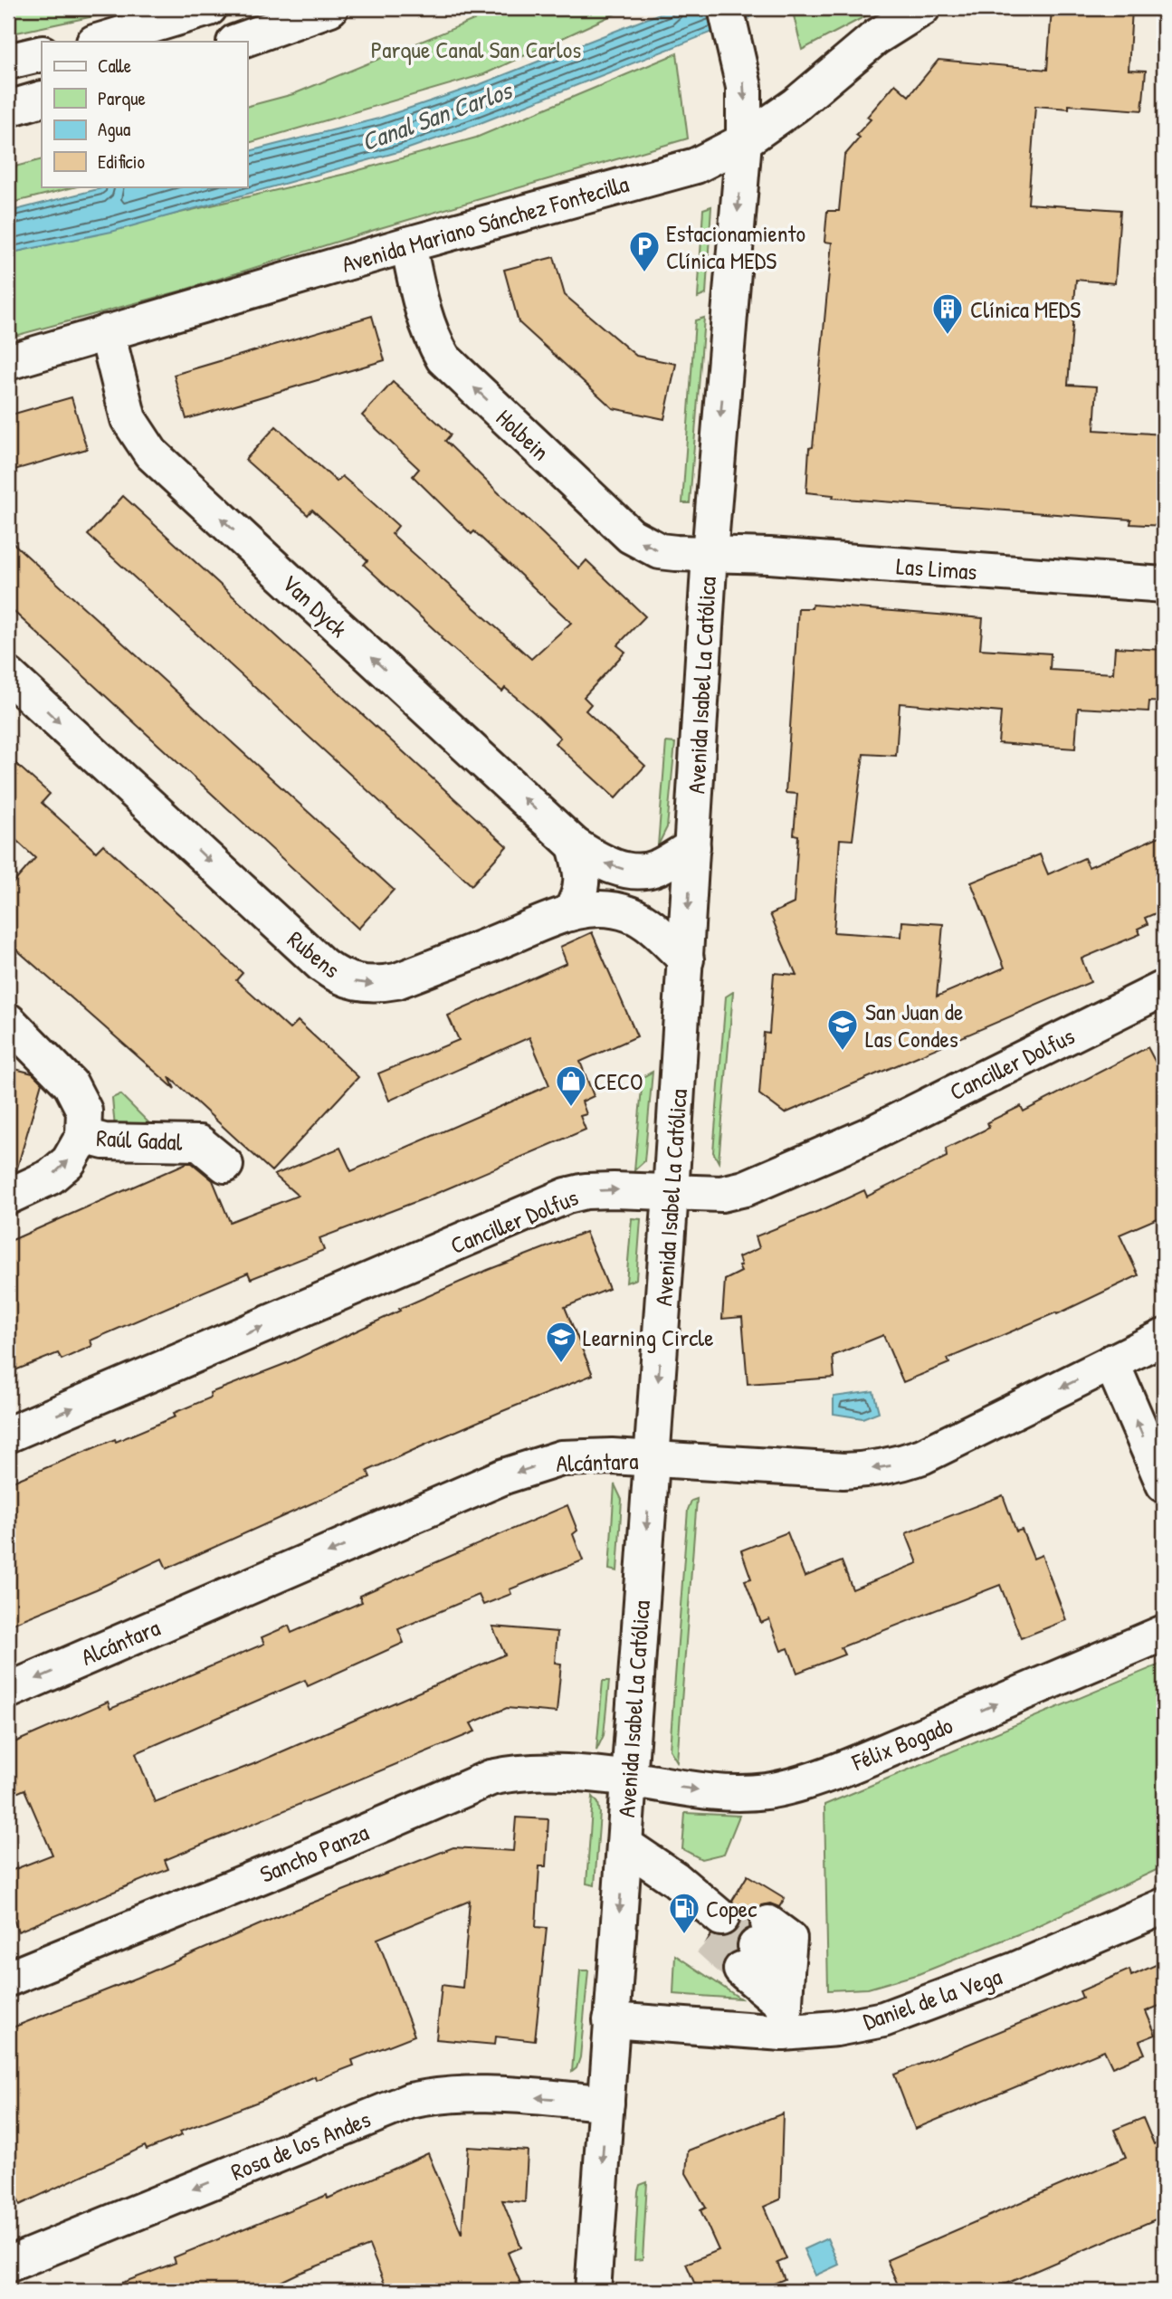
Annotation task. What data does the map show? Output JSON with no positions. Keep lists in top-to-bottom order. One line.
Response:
{"streets":{"street":["Avenida Mariano Sánchez Fontecilla","Holbein","Las Limas","Van Dyck","Avenida Isabel La Católica","Rubens","Canciller Dolfus","Raúl Gadal","Alcántara","Félix Bogado","Sancho Panza","Daniel de la Vega","Rosa de los Andes"]},"crossings":[["Avenida Mariano Sánchez Fontecilla","Holbein"],["Avenida Mariano Sánchez Fontecilla","Van Dyck"],["Avenida Mariano Sánchez Fontecilla","Avenida Isabel La Católica"],["Holbein","Las Limas"],["Holbein","Avenida Isabel La Católica"],["Las Limas","Avenida Isabel La Católica"],["Van Dyck","Avenida Isabel La Católica"],["Avenida Isabel La Católica","Rubens"],["Avenida Isabel La Católica","Canciller Dolfus"],["Avenida Isabel La Católica","Alcántara"],["Avenida Isabel La Católica","Félix Bogado"],["Avenida Isabel La Católica","Sancho Panza"],["Avenida Isabel La Católica","Daniel de la Vega"],["Avenida Isabel La Católica","Rosa de los Andes"],["Félix Bogado","Sancho Panza"]],"one_way":["Holbein","Van Dyck","Avenida Isabel La Católica","Rubens","Canciller Dolfus","Alcántara","Félix Bogado","Rosa de los Andes"],"water":["Canal San Carlos"],"parks":["Parque Canal San Carlos"],"places":{"parking":["Estacionamiento Clínica MEDS"],"building":["Clínica MEDS"],"school or university":["San Juan de Las Condes","Learning Circle"],"shop":["CECO"],"fuel station":["Copec"]},"legend":["Calle","Parque","Agua","Edificio"]}
